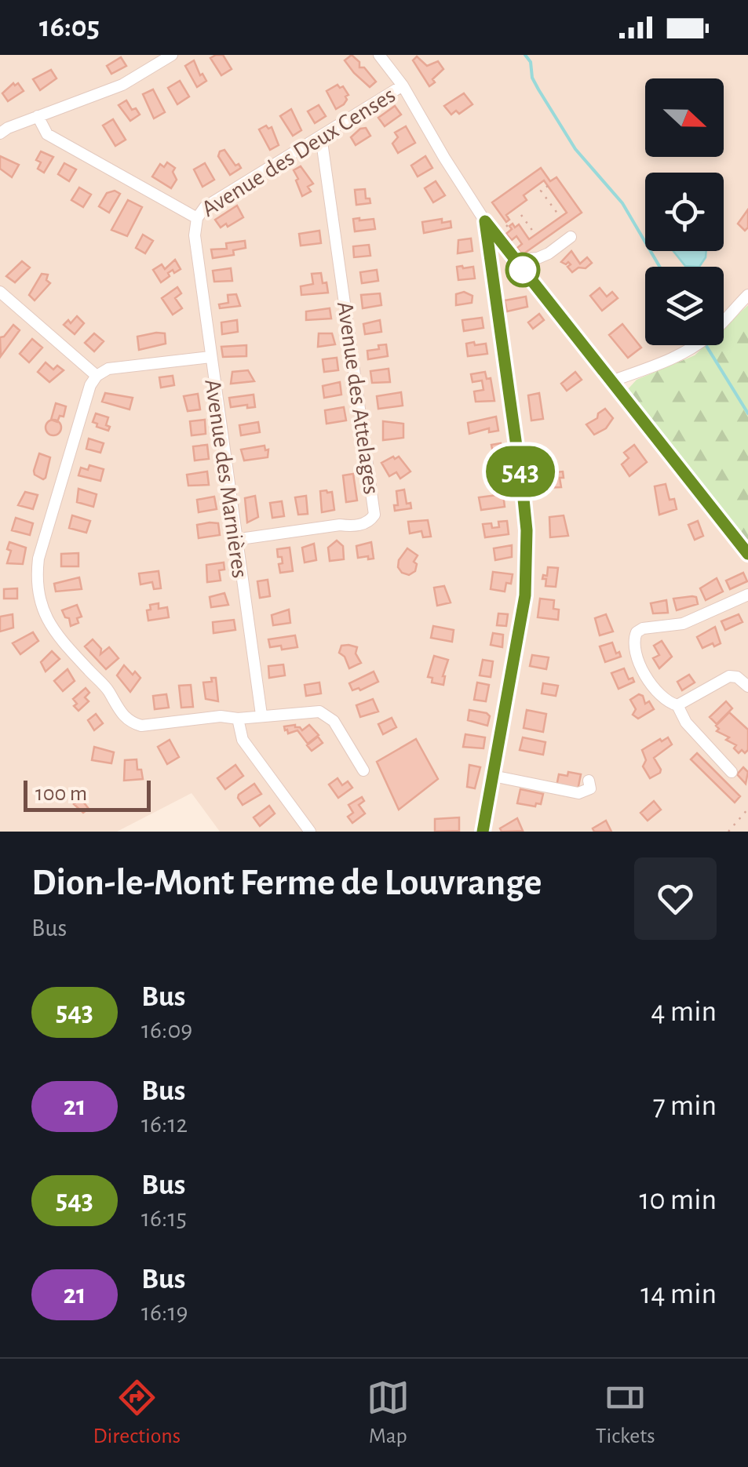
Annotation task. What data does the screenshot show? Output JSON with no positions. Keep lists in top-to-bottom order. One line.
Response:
{"streets":{"street":["Avenue des Deux Censes","Avenue des Attelages","Avenue des Marnières"]},"crossings":[["Avenue des Deux Censes","Avenue des Attelages"],["Avenue des Deux Censes","Avenue des Marnières"],["Avenue des Attelages","Avenue des Marnières"]],"lines":["bus line 543"],"scale_bar":"100 m","north":"right","page":{"status":"16:05","on_map":"543","scale":"100 m","heading":["Dion-le-Mont Ferme de Louvrange","Bus"],"list":[{"mark":"543","name":"Bus","note":"16:09","value":"4 min"},{"mark":"21","name":"Bus","note":"16:12","value":"7 min"},{"mark":"543","name":"Bus","note":"16:15","value":"10 min"},{"mark":"21","name":"Bus","note":"16:19","value":"14 min"}],"tabs":["Directions","Map","Tickets"]}}
